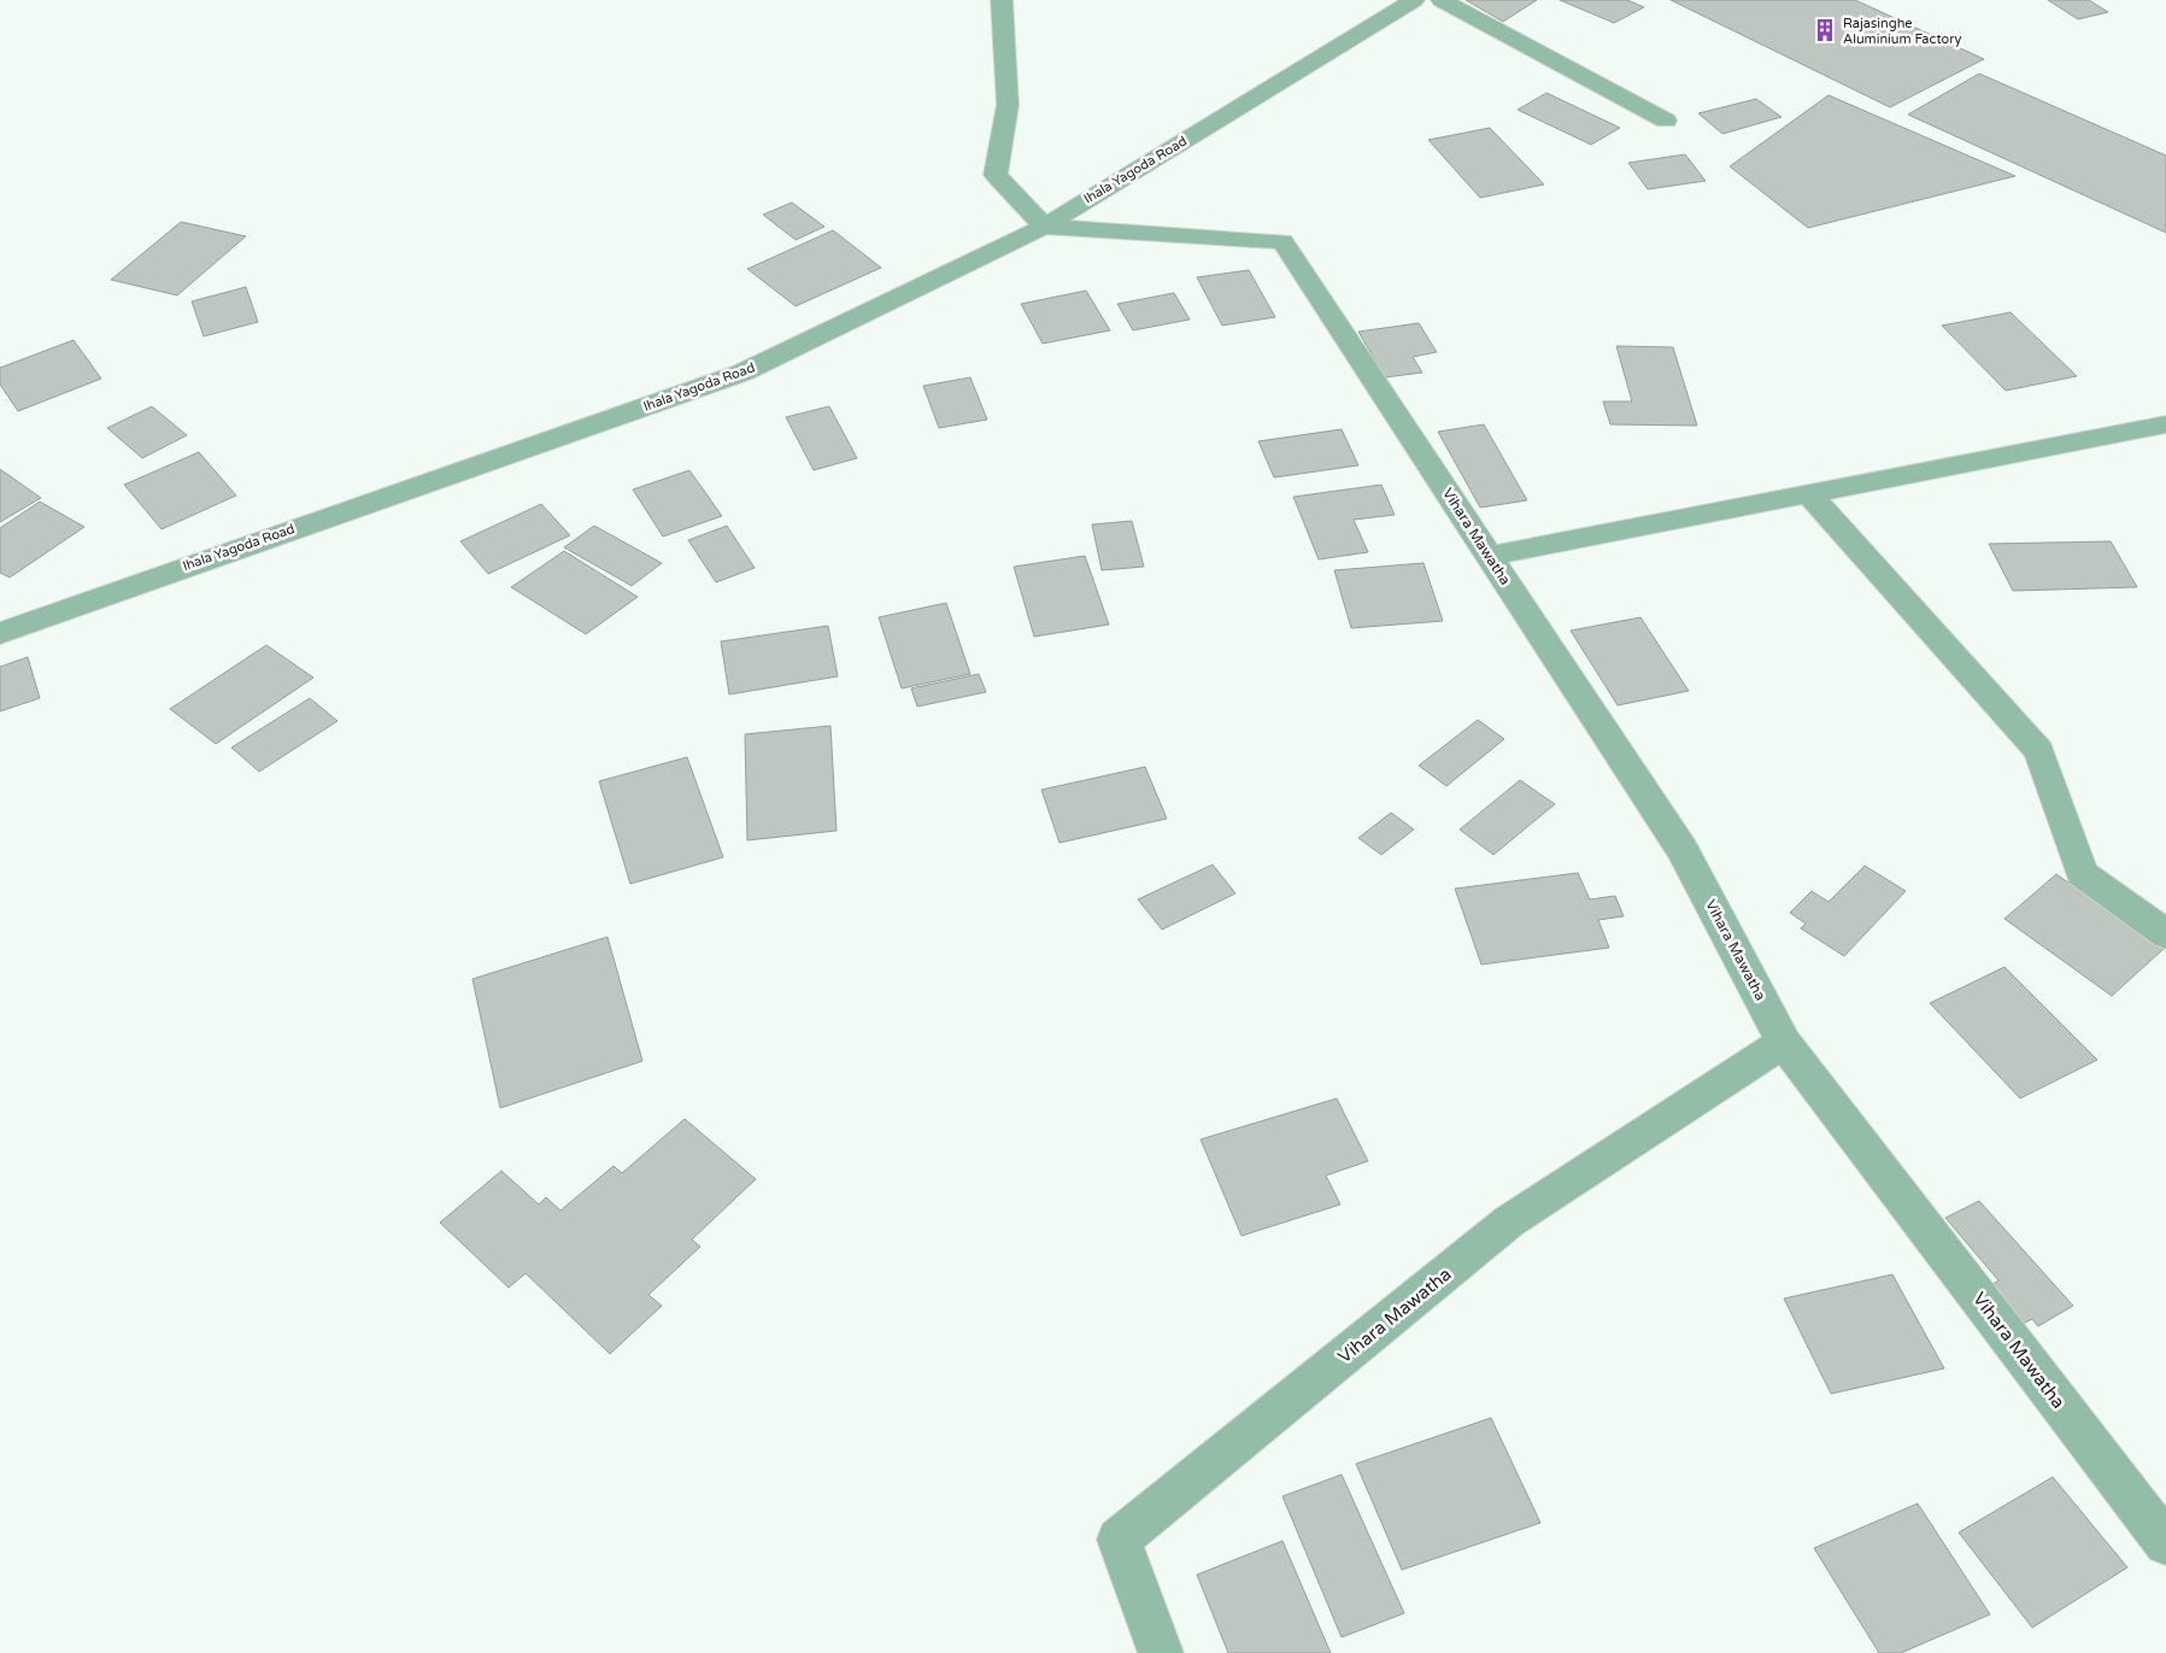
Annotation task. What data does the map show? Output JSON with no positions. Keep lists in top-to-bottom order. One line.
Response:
{"streets":{"street":["Ihala Yagoda Road","Vihara Mawatha"]},"crossings":[["Ihala Yagoda Road","Vihara Mawatha"]],"places":{"building":["Rajasinghe Aluminium Factory"]}}
